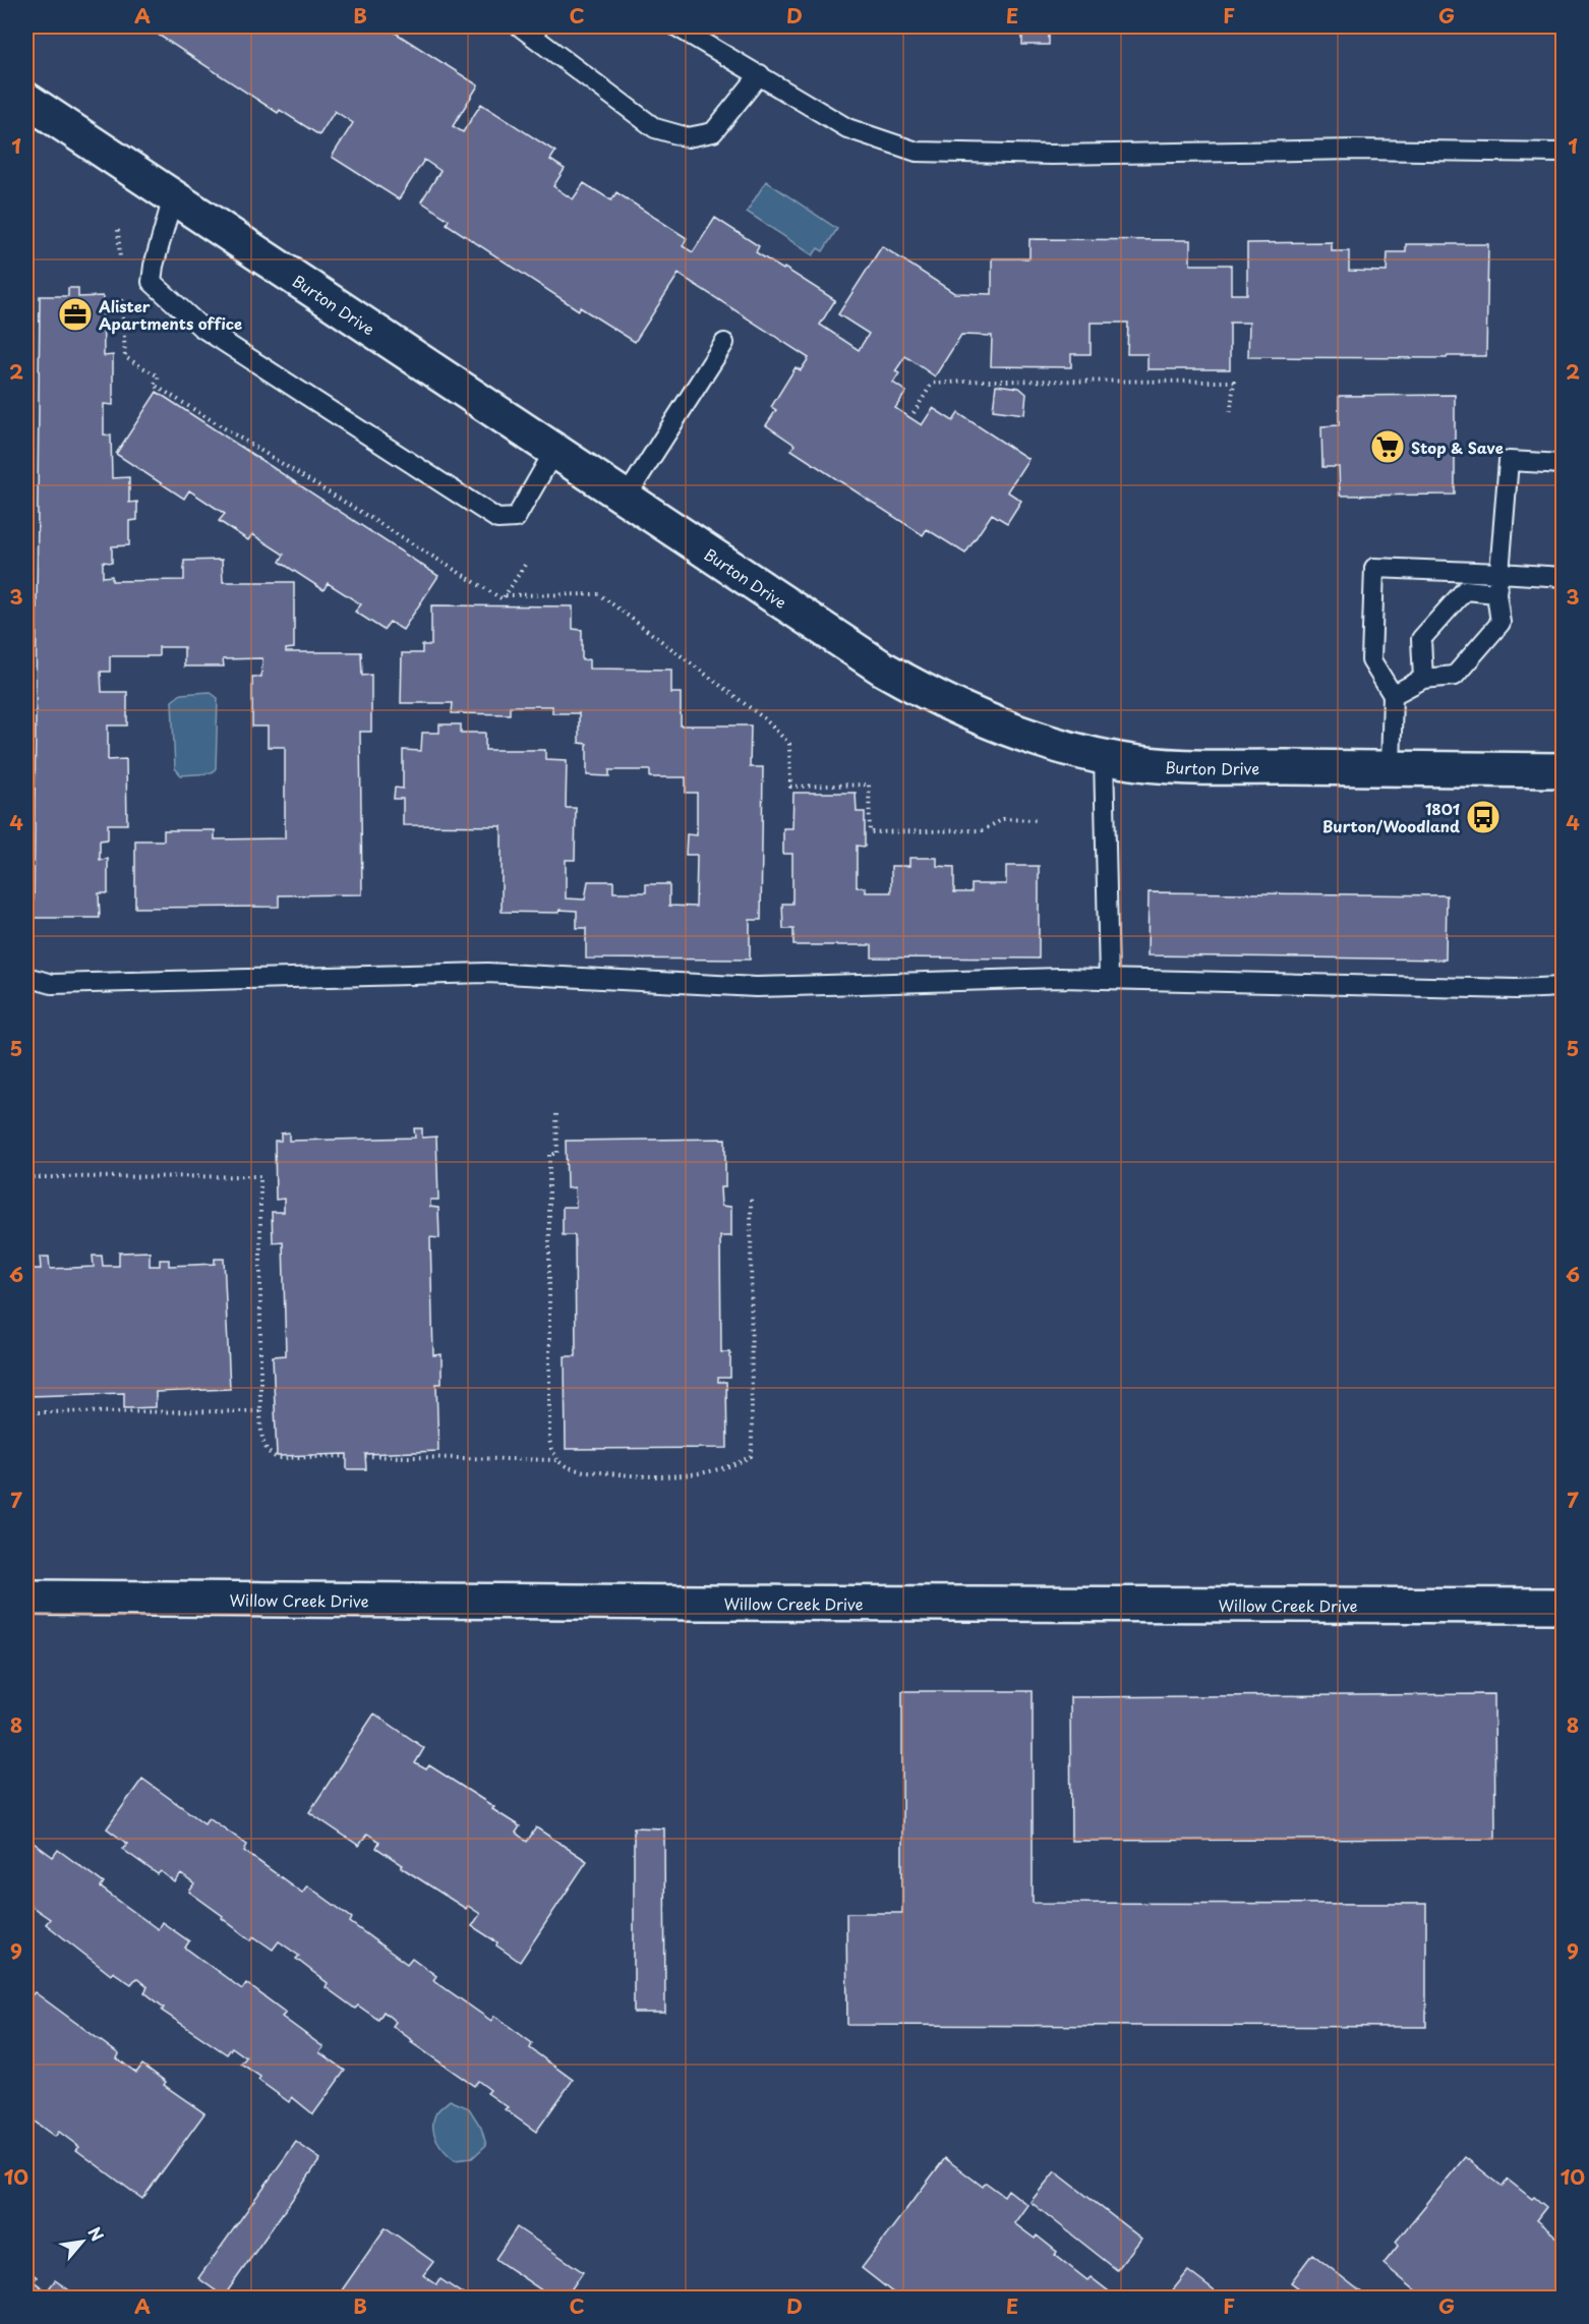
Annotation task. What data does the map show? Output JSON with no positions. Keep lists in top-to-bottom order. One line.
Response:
{"streets":{"street":["Burton Drive","Willow Creek Drive"]},"places":{"office":["Alister Apartments office"],"supermarket":["Stop & Save"],"bus stop":["1801 Burton/Woodland"]},"north":"top right","grid":{"columns":["A","B","C","D","E","F","G"],"rows":["1","2","3","4","5","6","7","8","9","10"]}}
